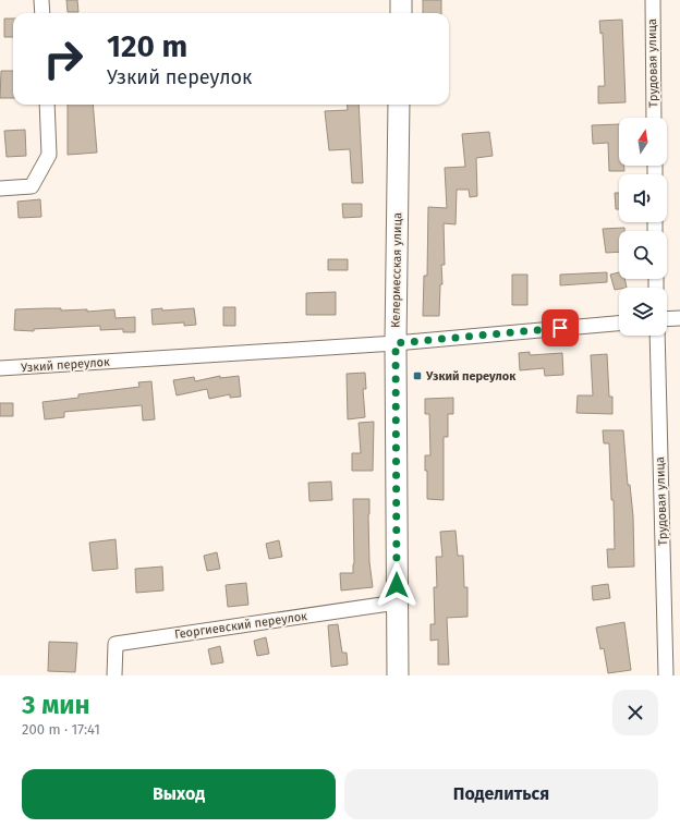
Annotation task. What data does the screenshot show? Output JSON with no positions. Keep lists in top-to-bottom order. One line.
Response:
{"streets":{"street":["Трудовая улица","Келермесская улица","Узкий переулок","Георгиевский переулок"]},"crossings":[["Келермесская улица","Узкий переулок"],["Келермесская улица","Георгиевский переулок"]],"places":{"transit":["Узкий переулок"]},"north":"top","page":{"turn":["120 m","Узкий переулок"],"heading":["3 мин","200 m · 17:41"],"buttons":["Выход","Поделиться"]}}
